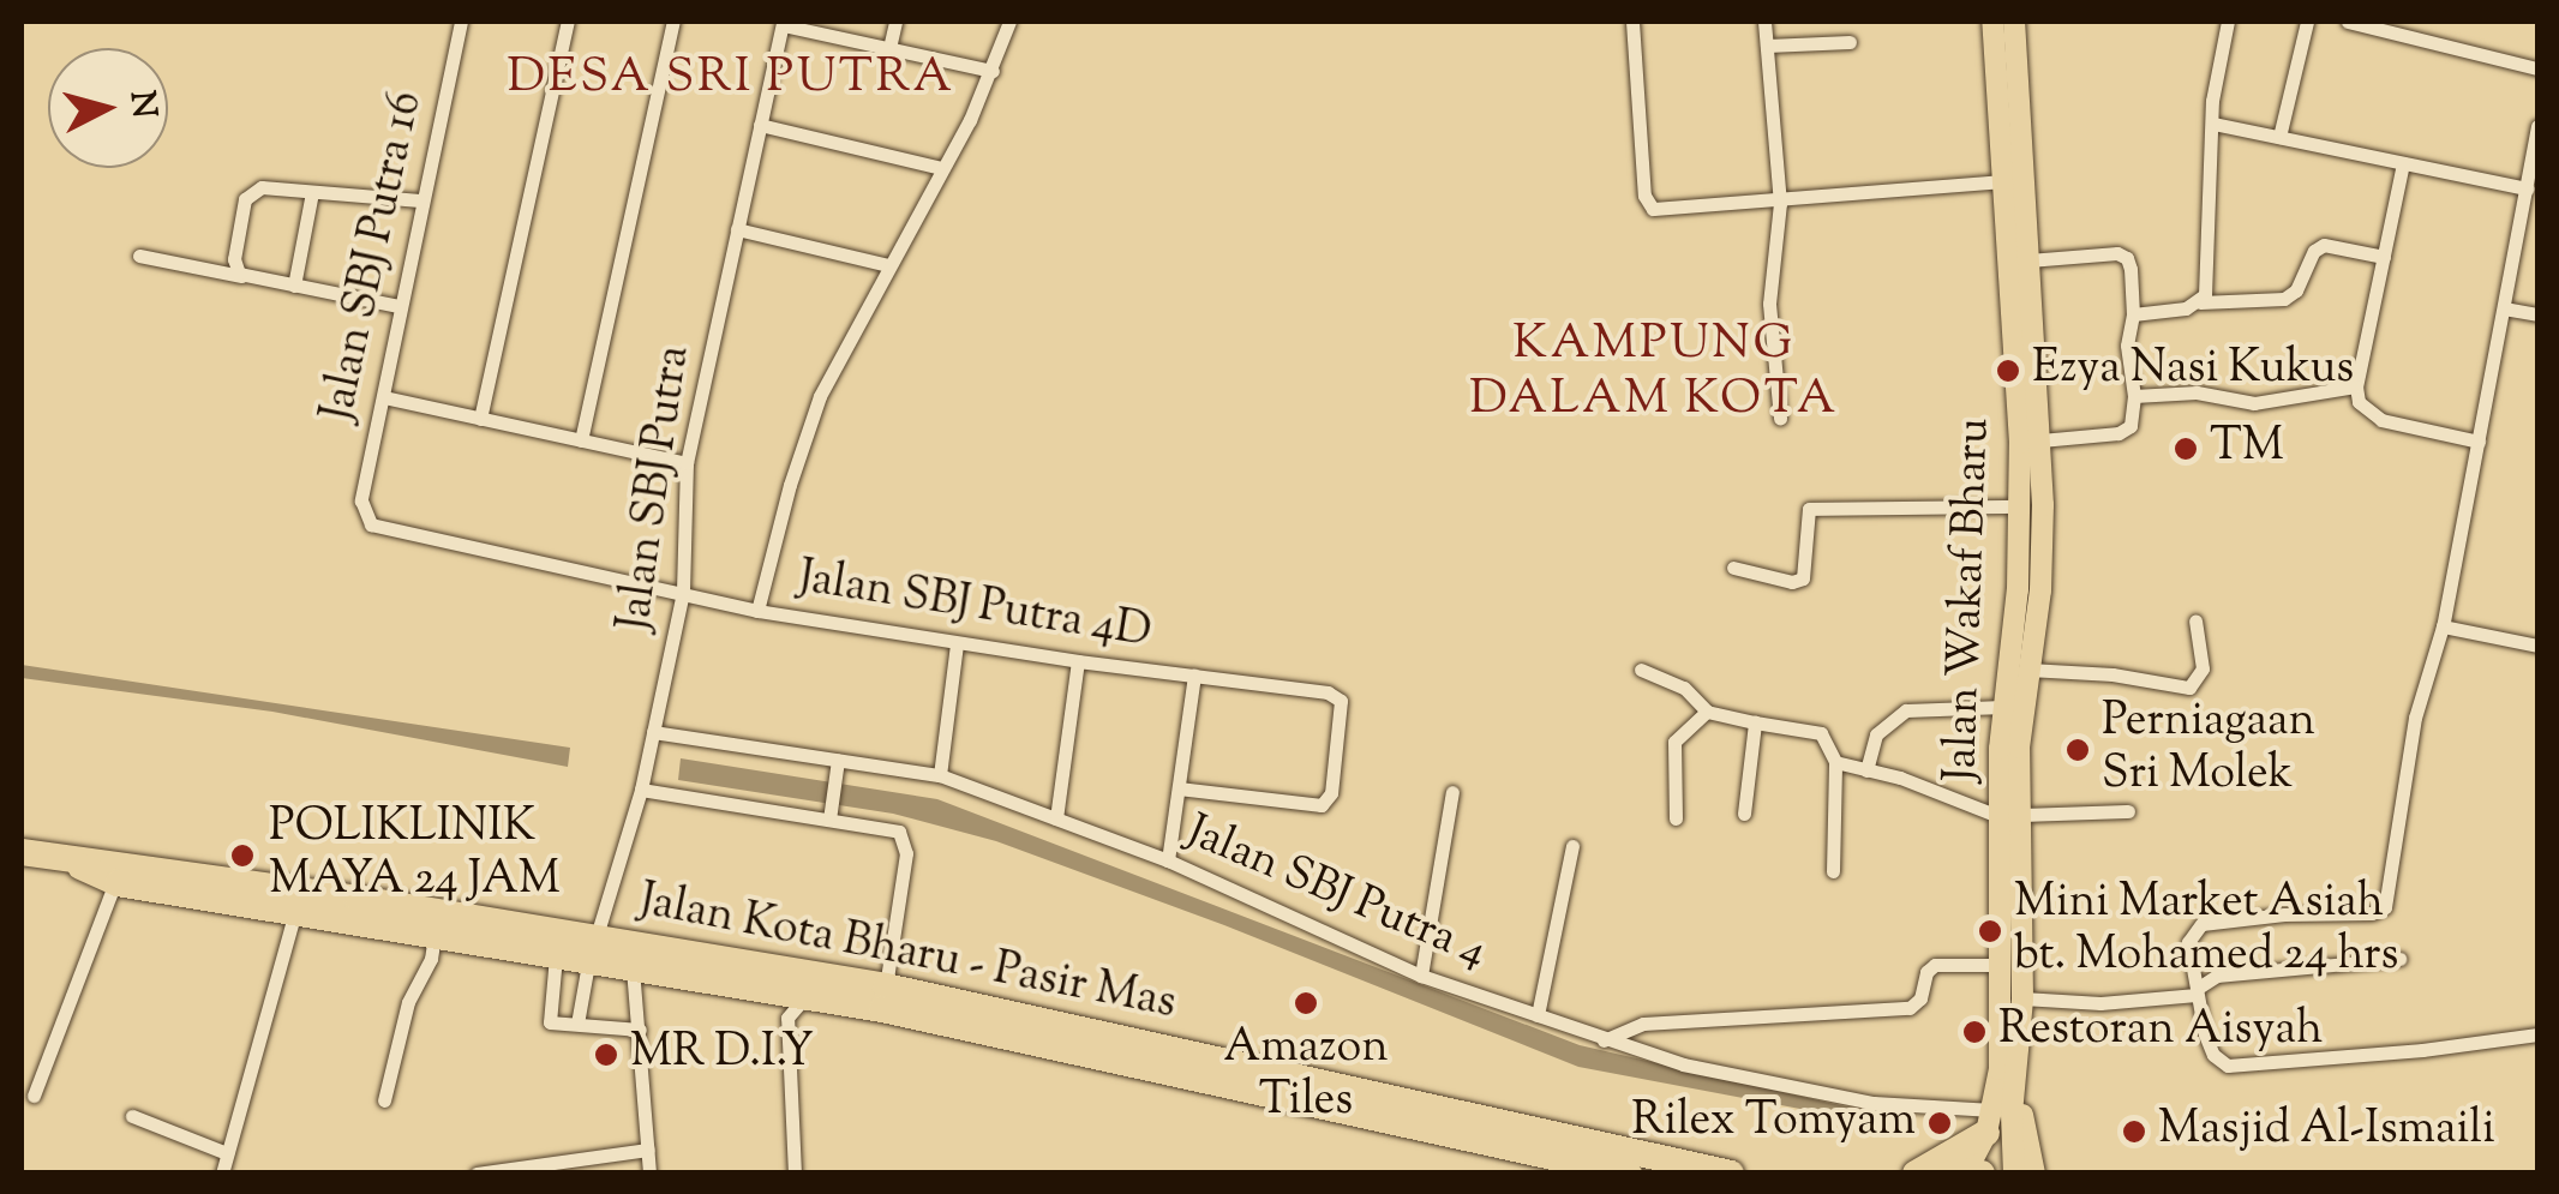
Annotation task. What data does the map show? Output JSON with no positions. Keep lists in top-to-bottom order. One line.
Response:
{"streets":{"highway":["Jalan Kota Bharu - Pasir Mas"],"main road":["Jalan Wakaf Bharu"],"street":["Jalan SBJ Putra 16","Jalan SBJ Putra","Jalan SBJ Putra 4D","Jalan SBJ Putra 4"]},"crossings":[["Jalan SBJ Putra 16","Jalan SBJ Putra 4D"],["Jalan SBJ Putra","Jalan SBJ Putra 4D"],["Jalan SBJ Putra","Jalan SBJ Putra 4"],["Jalan SBJ Putra","Jalan Kota Bharu - Pasir Mas"],["Jalan Wakaf Bharu","Jalan SBJ Putra 4"]],"districts":["DESA SRI PUTRA","KAMPUNG DALAM KOTA"],"places":["Ezya Nasi Kukus","TM","Perniagaan Sri Molek","POLIKLINIK MAYA 24 JAM","Mini Market Asiah bt. Mohamed 24 hrs","Amazon Tiles","Restoran Aisyah","MR D.I.Y","Rilex Tomyam","Masjid Al-Ismaili"],"north":"right"}
